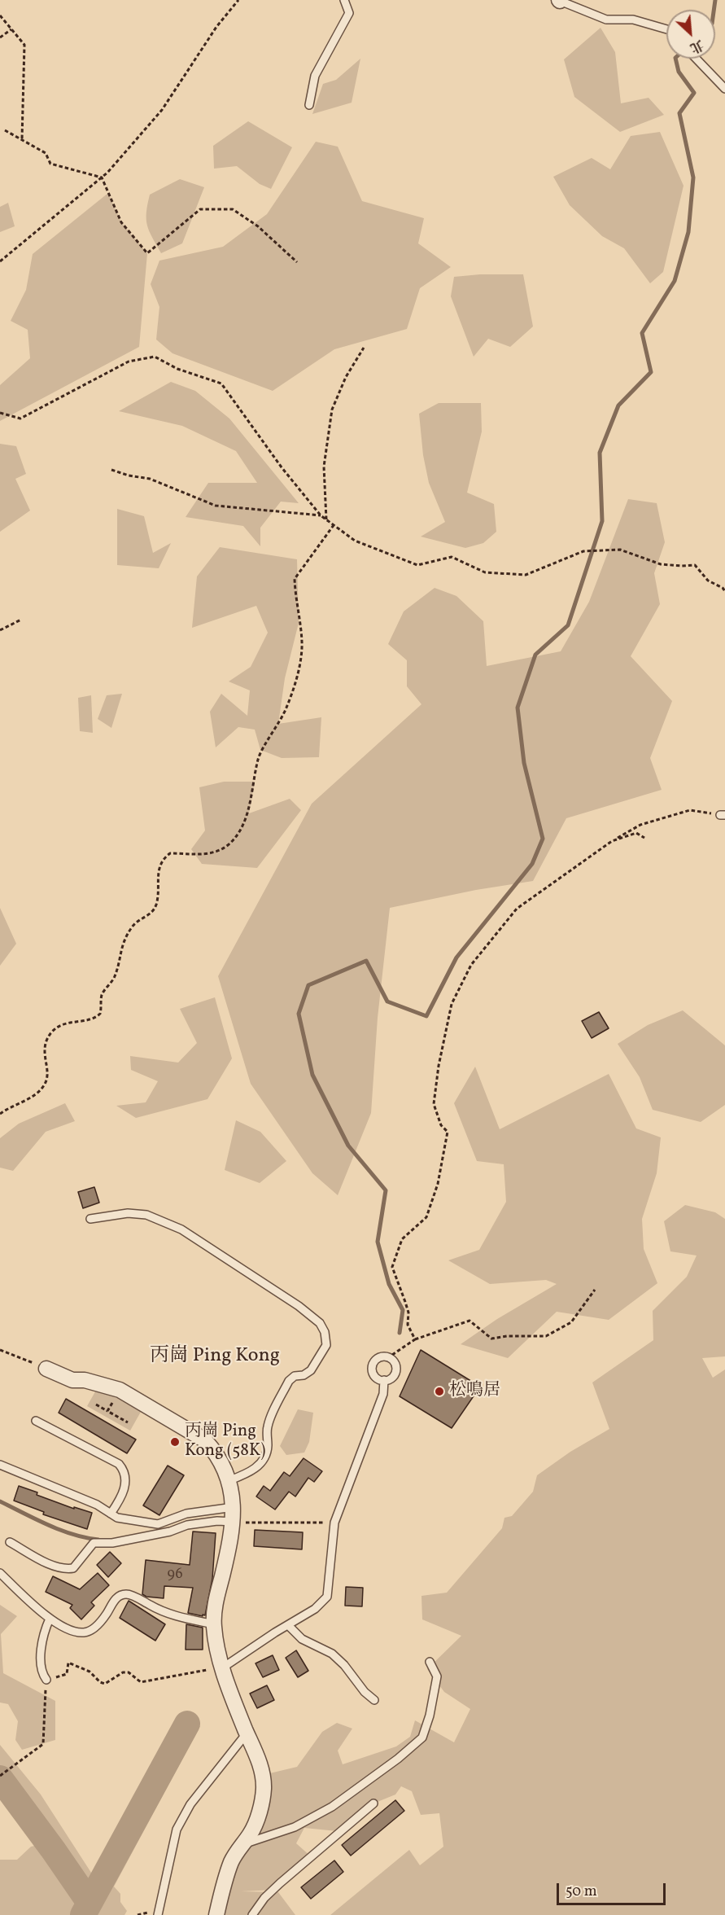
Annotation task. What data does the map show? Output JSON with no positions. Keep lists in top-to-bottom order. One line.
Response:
{"districts":["丙崗 Ping Kong"],"places":["松鳴居","丙崗 Ping Kong (58K)"],"house_numbers":["96"],"scale_bar":"50 m","north":"bottom right"}
